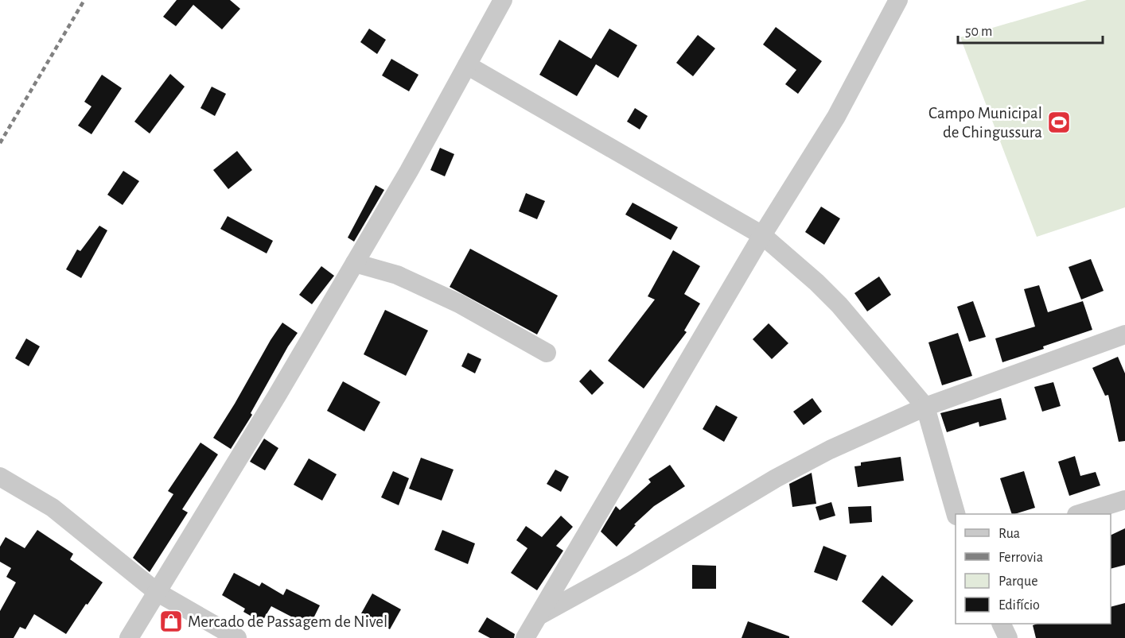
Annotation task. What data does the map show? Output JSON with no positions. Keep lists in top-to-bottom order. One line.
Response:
{"places":{"sports":["Campo Municipal de Chingussura"],"shop":["Mercado de Passagem de Nivel"]},"legend":["Rua","Ferrovia","Parque","Edifício"],"scale_bar":"50 m"}
